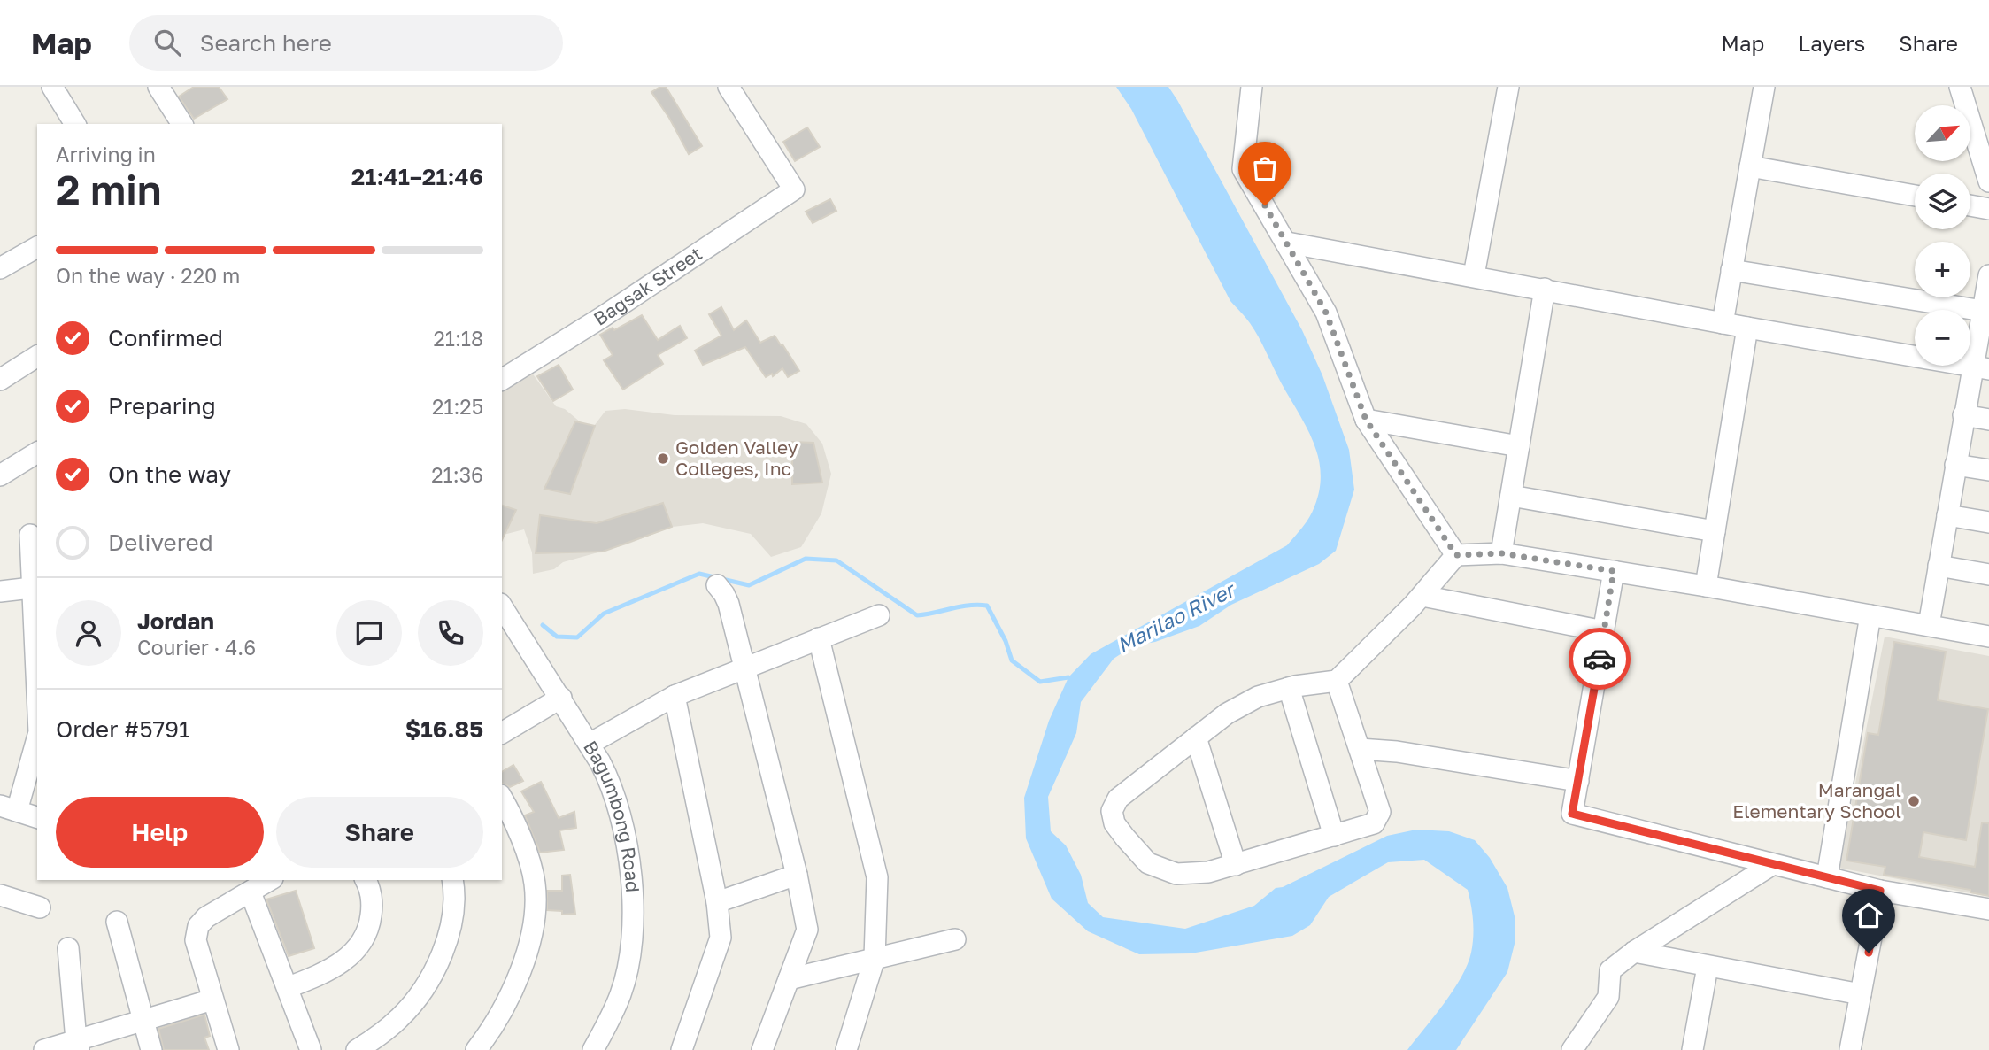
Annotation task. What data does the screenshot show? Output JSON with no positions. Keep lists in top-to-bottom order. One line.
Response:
{"streets":{"street":["Bagsak Street","Bagumbong Road"]},"water":["Marilao River"],"places":["Golden Valley Colleges, Inc","Marangal Elementary School"],"north":"top right","page":{"header":"Map","search":"Search here","nav":["Map","Layers","Share"],"map_buttons":["+","−"],"heading":["2 min","Arriving in","21:41–21:46"],"panel":["Jordan","Courier · 4.6","Order #5791","$16.85"],"bar":"On the way · 220 m","list":[["Confirmed","21:18"],["Preparing","21:25"],["On the way","21:36"],"Delivered"],"buttons":["Help","Share"]}}
